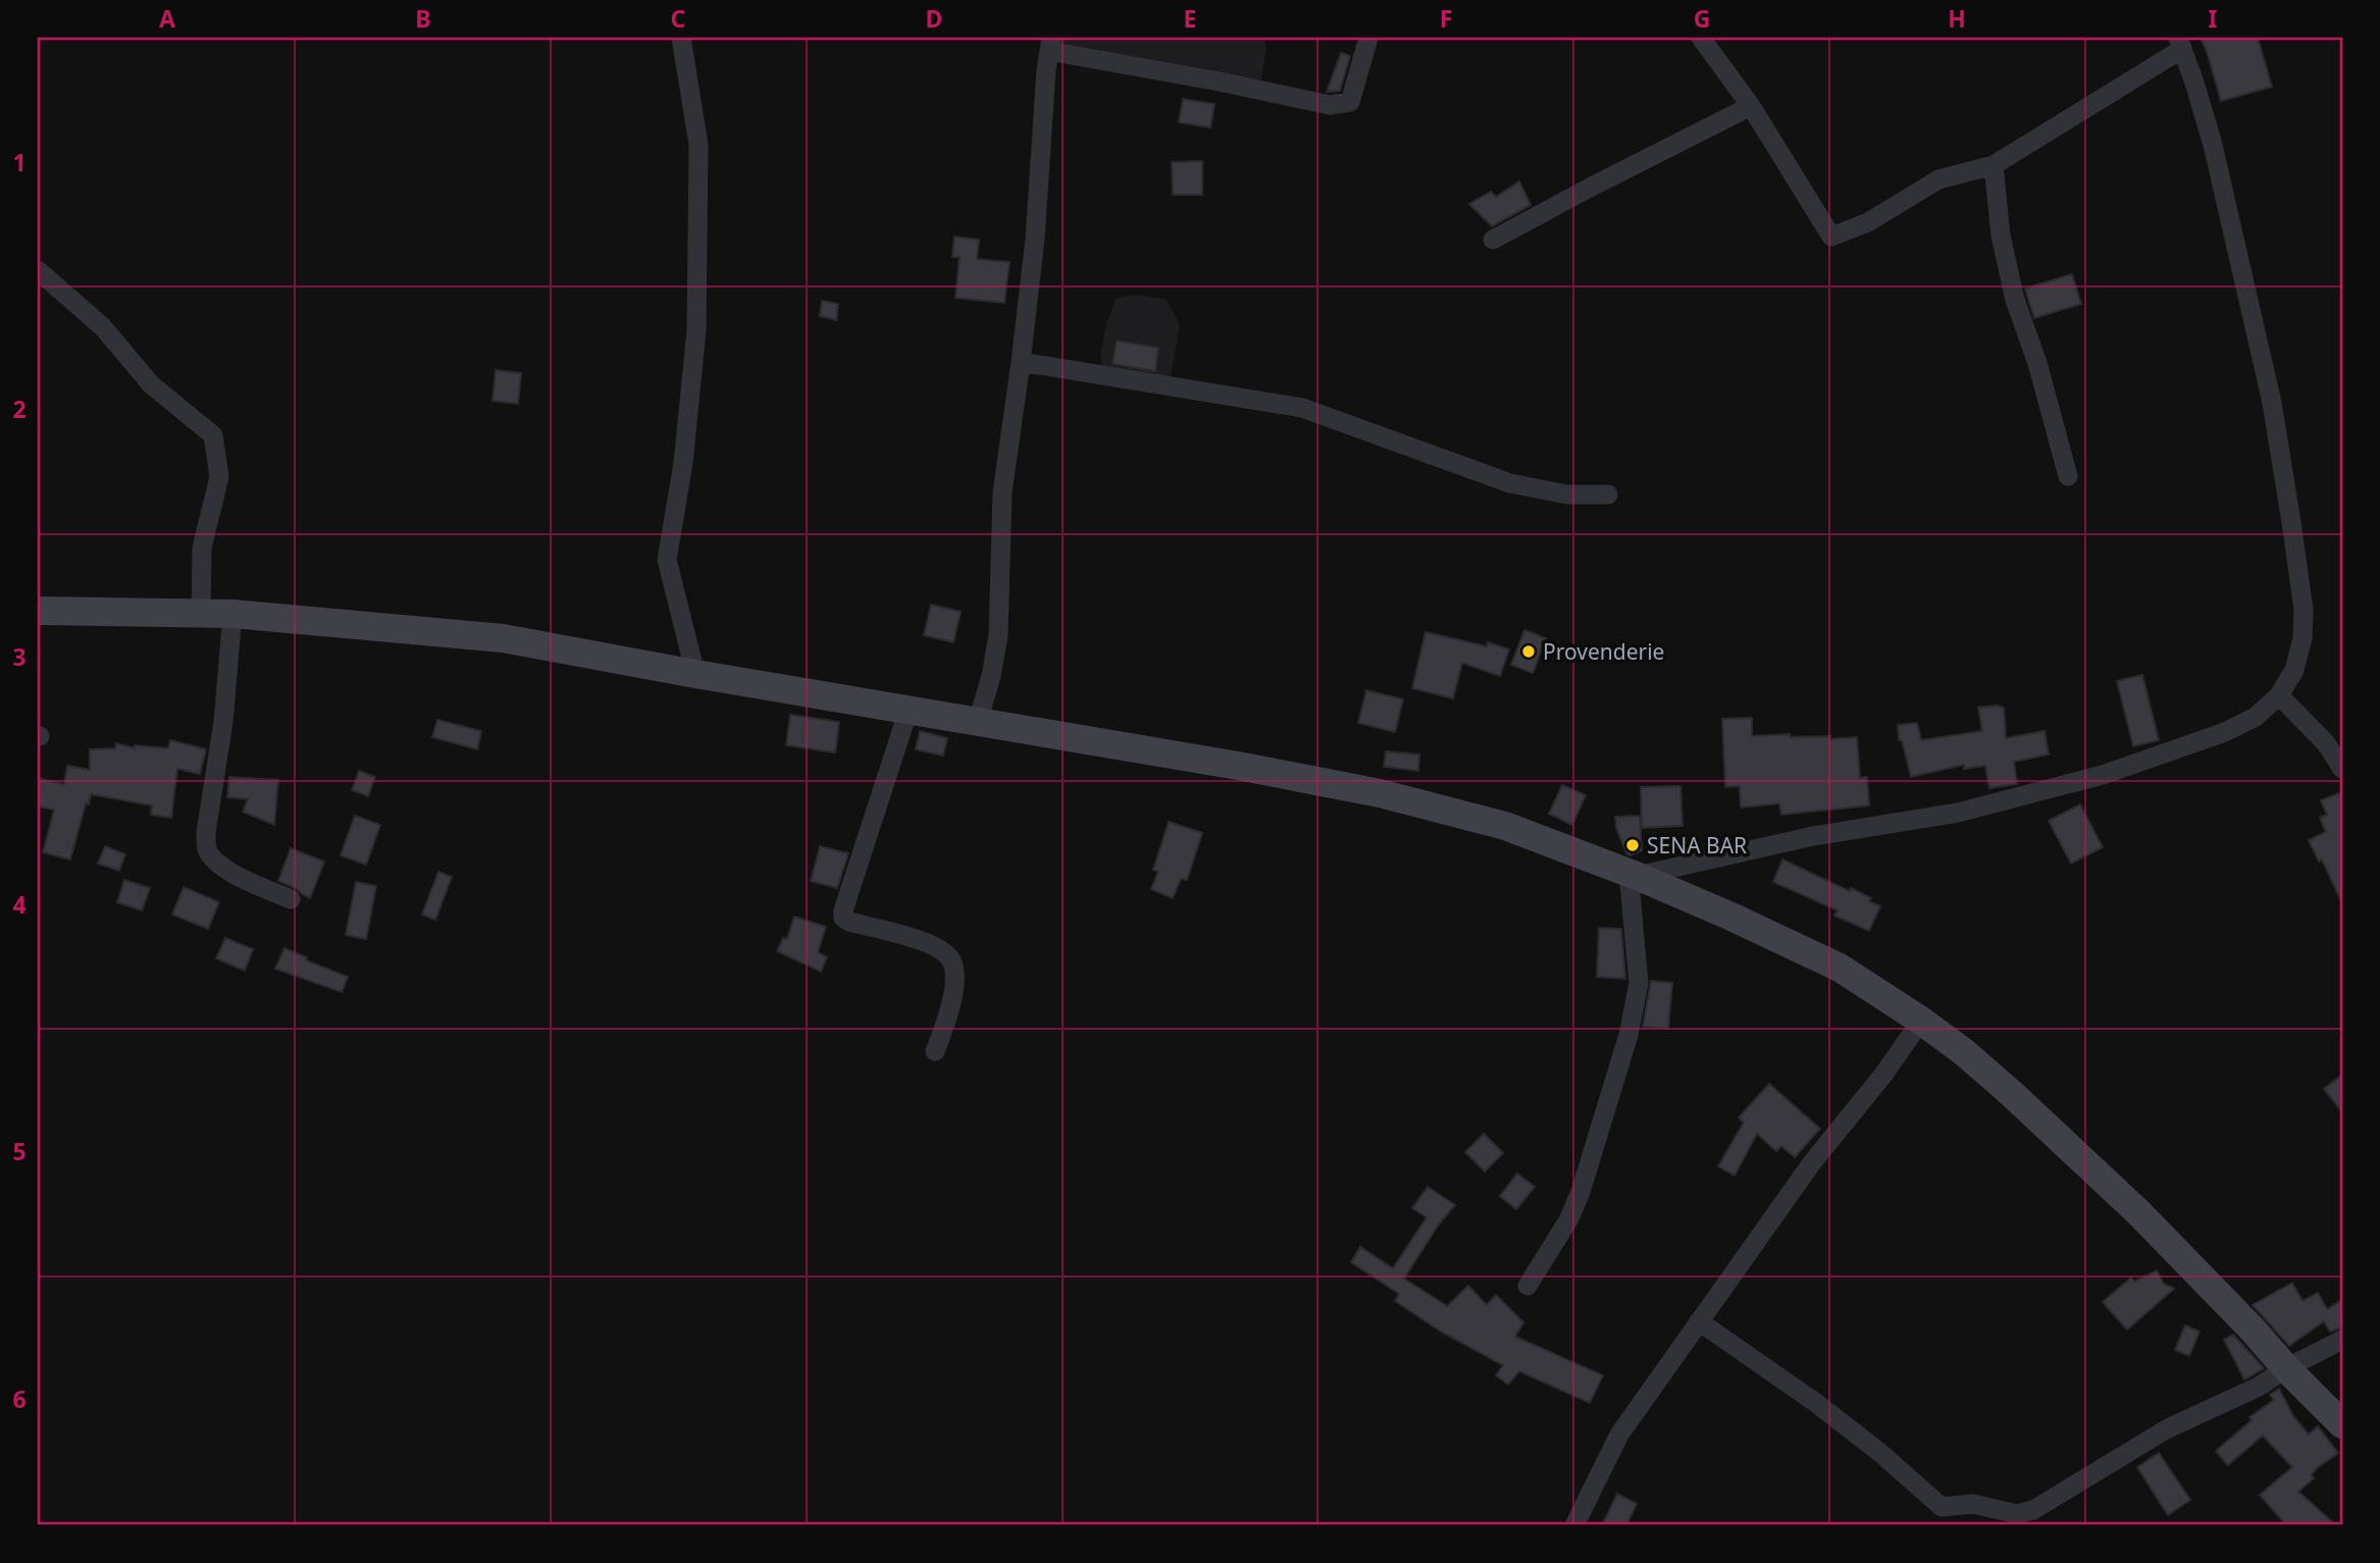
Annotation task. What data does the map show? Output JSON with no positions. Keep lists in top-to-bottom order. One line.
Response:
{"places":["Provenderie","SENA BAR"],"grid":{"columns":["A","B","C","D","E","F","G","H","I"],"rows":["1","2","3","4","5","6"]}}
